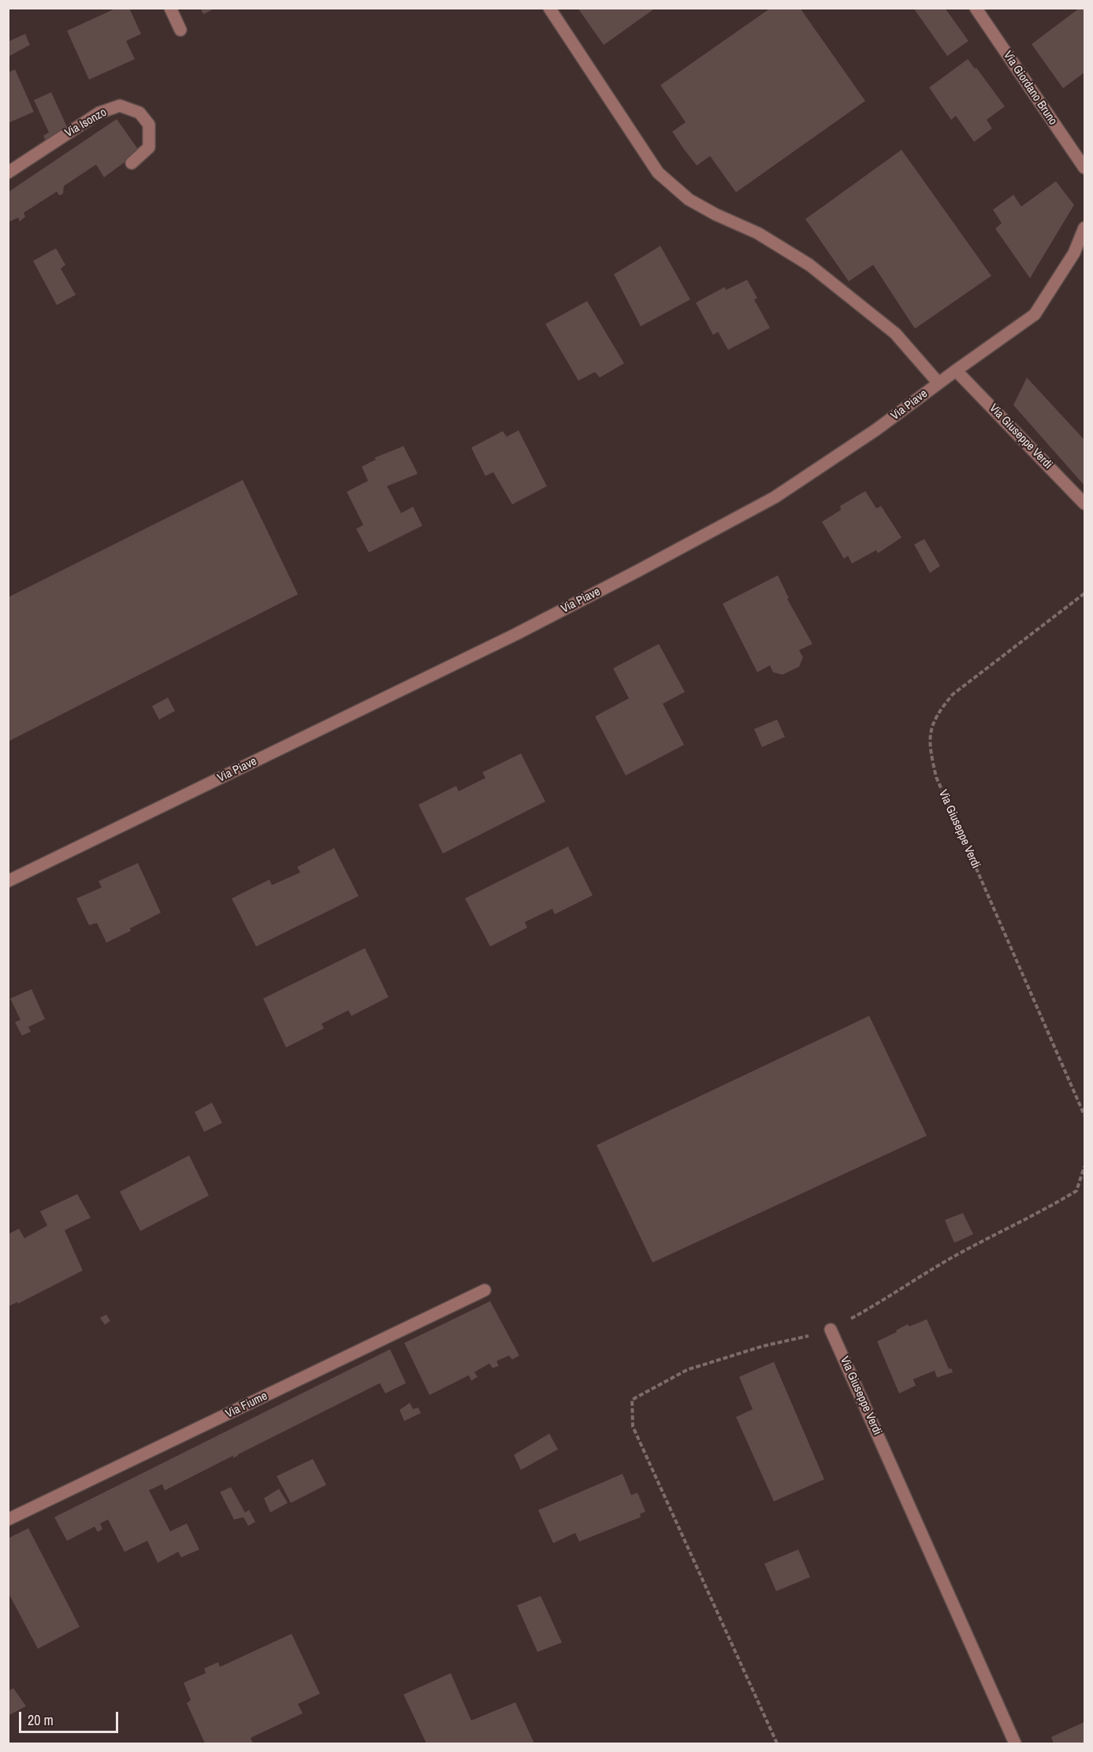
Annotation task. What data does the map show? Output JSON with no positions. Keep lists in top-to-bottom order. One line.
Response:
{"streets":{"street":["Via Giordano Bruno","Via Isonzo","Via Piave","Via Giuseppe Verdi","Via Fiume"]},"crossings":[["Via Piave","Via Giuseppe Verdi"]],"scale_bar":"20 m"}
